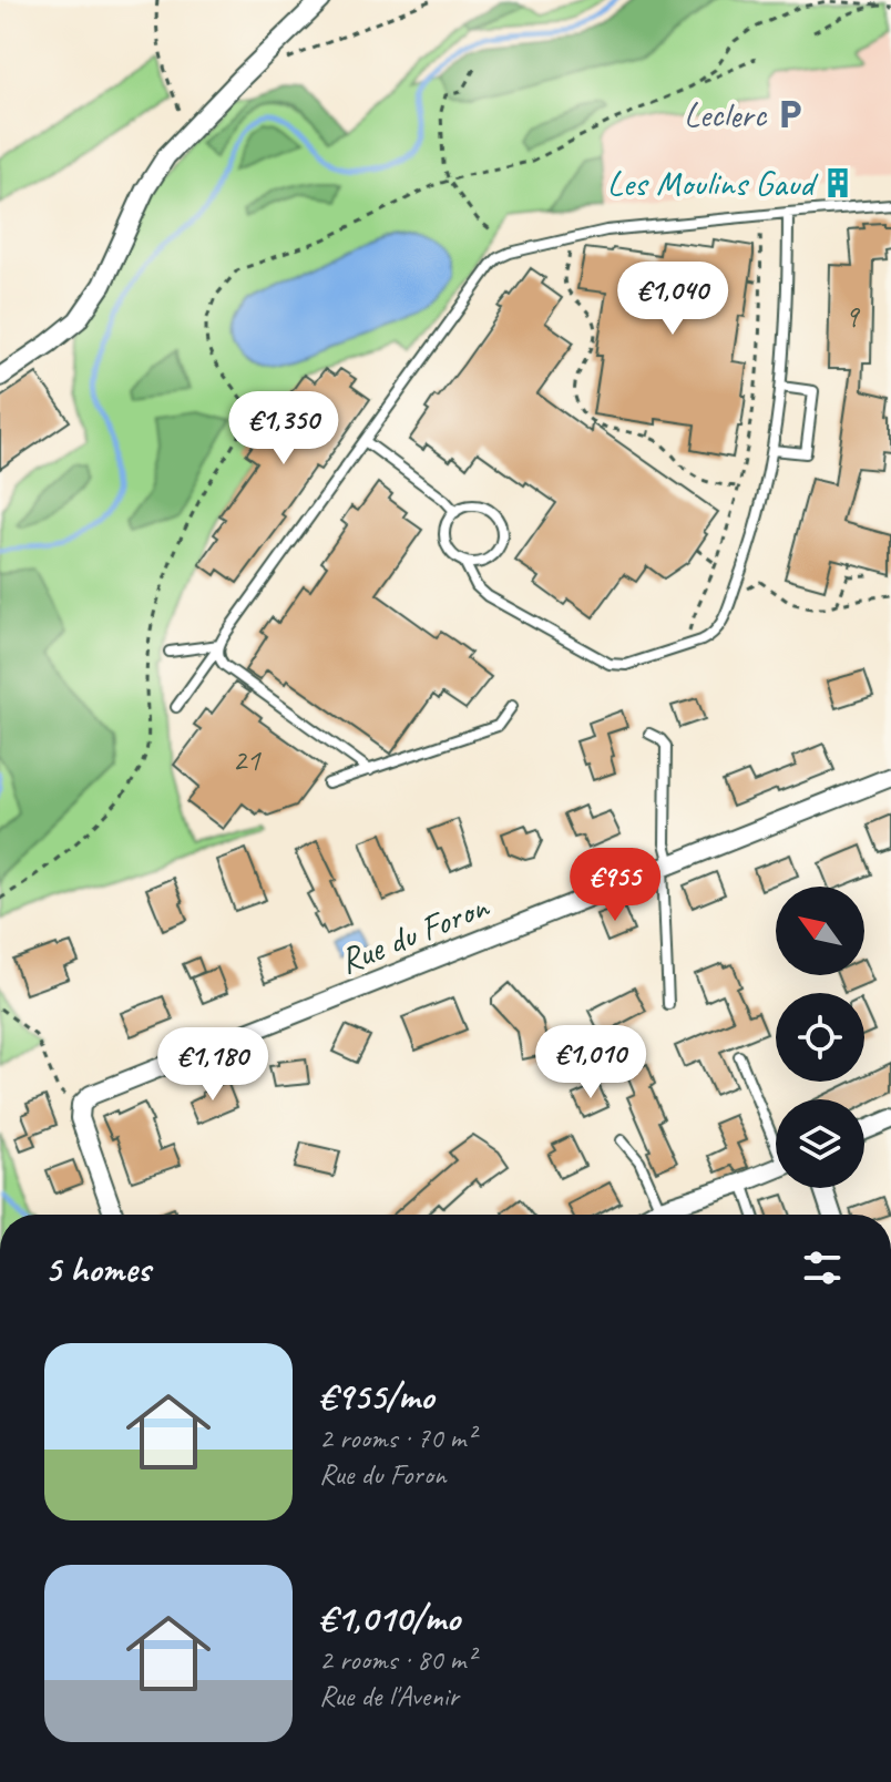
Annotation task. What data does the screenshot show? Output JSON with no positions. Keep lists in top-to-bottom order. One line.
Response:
{"streets":{"street":["Rue du Foron"]},"places":{"parking":["Leclerc"],"building":["Les Moulins Gaud"]},"house_numbers":["9","21"],"north":"top left","page":{"price":["€1,040","€1,350","€955","€1,010","€1,180"],"heading":"5 homes","list":[{"name":"€955/mo","note":"2 rooms · 70 m² · Rue du Foron"},{"name":"€1,010/mo","note":"2 rooms · 80 m² · Rue de l'Avenir"}]}}
